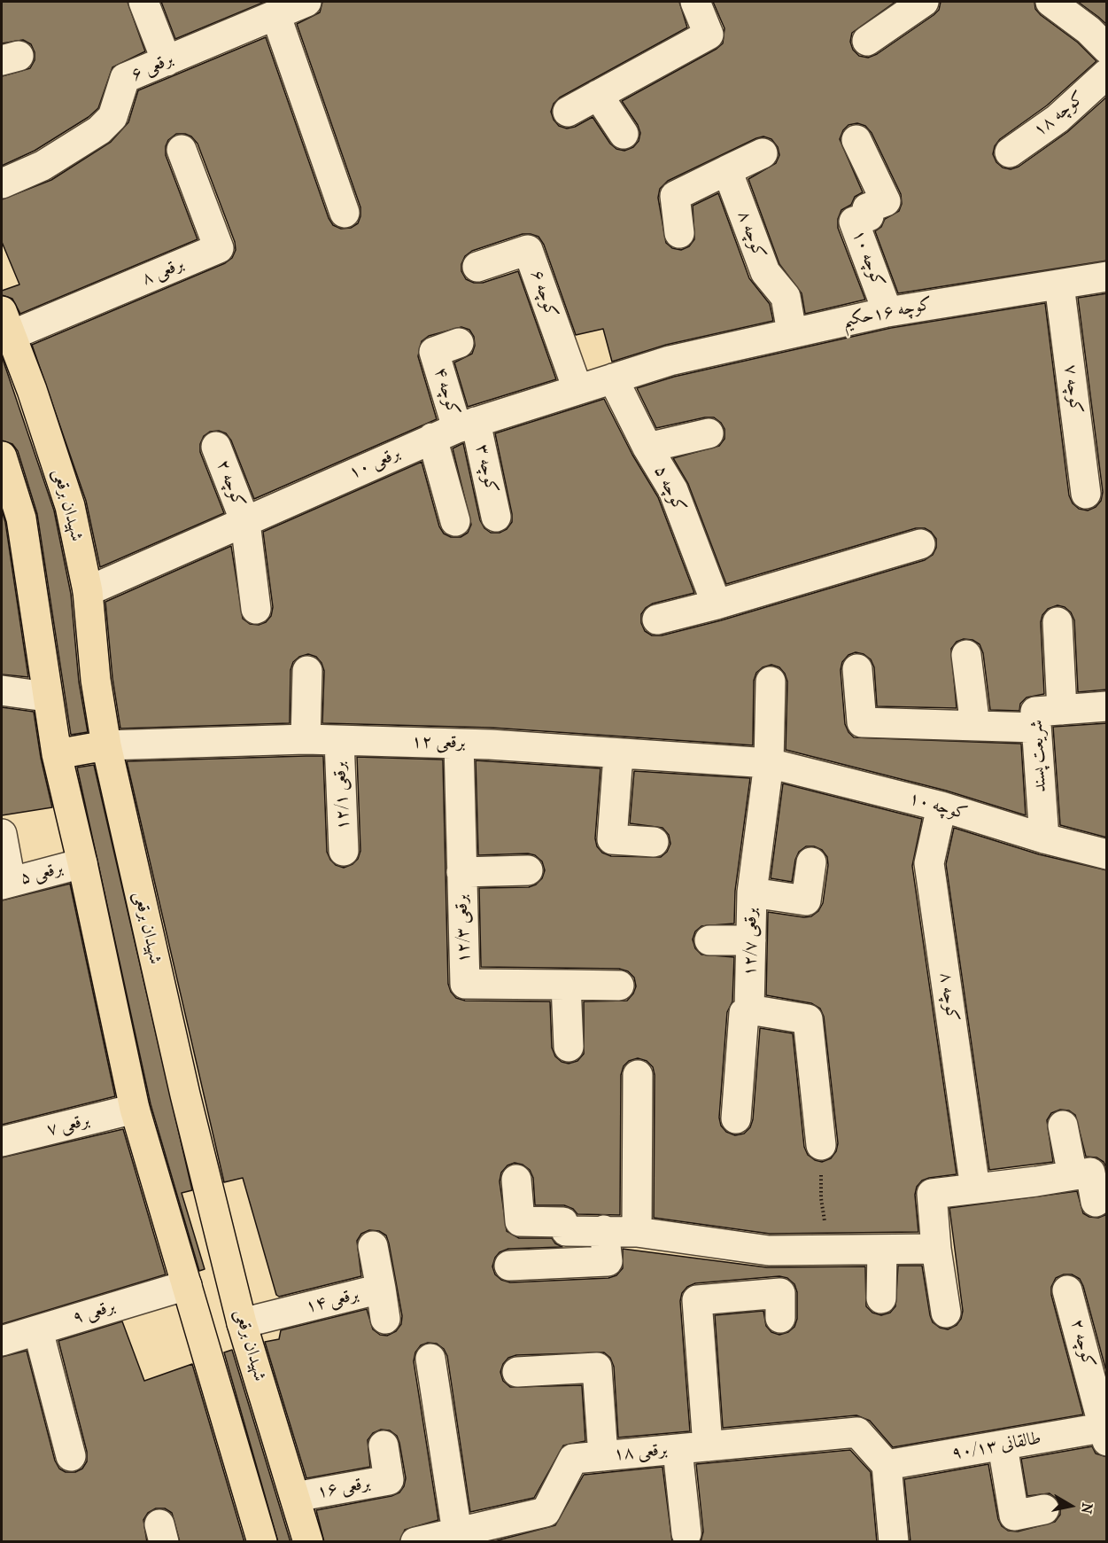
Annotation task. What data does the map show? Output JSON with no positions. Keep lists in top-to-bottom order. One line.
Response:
{"streets":{"main road":["شهیدان برقعی"],"street":["برقعی ۶","کوچه ۱۸","کوچه ۸","کوچه ۱۰","برقعی ۸","کوچه ۶","کوچه ۱۶حکیم","کوچه ۷","کوچه ۴","برقعی ۱۰","کوچه ۳","کوچه ۲","کوچه ۵","برقعی ۱۲","شریعت پسند","برقعی ۱۲/۱","برقعی ۵","برقعی ۱۲/۳","برقعی ۱۲/۷","برقعی ۷","برقعی ۱۴","برقعی ۹","طالقانی ۹۰/۱۳","برقعی ۱۸","برقعی ۱۶"]},"crossings":[["کوچه ۸","کوچه ۱۰"],["کوچه ۸","کوچه ۱۶حکیم"],["کوچه ۱۰","کوچه ۱۶حکیم"],["کوچه ۱۰","برقعی ۱۲"],["کوچه ۱۰","شریعت پسند"],["کوچه ۱۰","برقعی ۱۲/۷"],["برقعی ۸","شهیدان برقعی"],["کوچه ۶","برقعی ۱۰"],["کوچه ۱۶حکیم","کوچه ۷"],["کوچه ۱۶حکیم","برقعی ۱۰"],["کوچه ۴","برقعی ۱۰"],["کوچه ۴","کوچه ۳"],["برقعی ۱۰","کوچه ۳"],["برقعی ۱۰","کوچه ۲"],["برقعی ۱۰","کوچه ۵"],["برقعی ۱۰","شهیدان برقعی"],["کوچه ۲","طالقانی ۹۰/۱۳"],["شهیدان برقعی","برقعی ۱۲"],["شهیدان برقعی","برقعی ۱۴"],["شهیدان برقعی","برقعی ۱۶"],["برقعی ۱۲","برقعی ۱۲/۱"],["برقعی ۱۲","برقعی ۱۲/۳"],["برقعی ۱۲","برقعی ۱۲/۷"],["طالقانی ۹۰/۱۳","برقعی ۱۸"]],"north":"right"}
